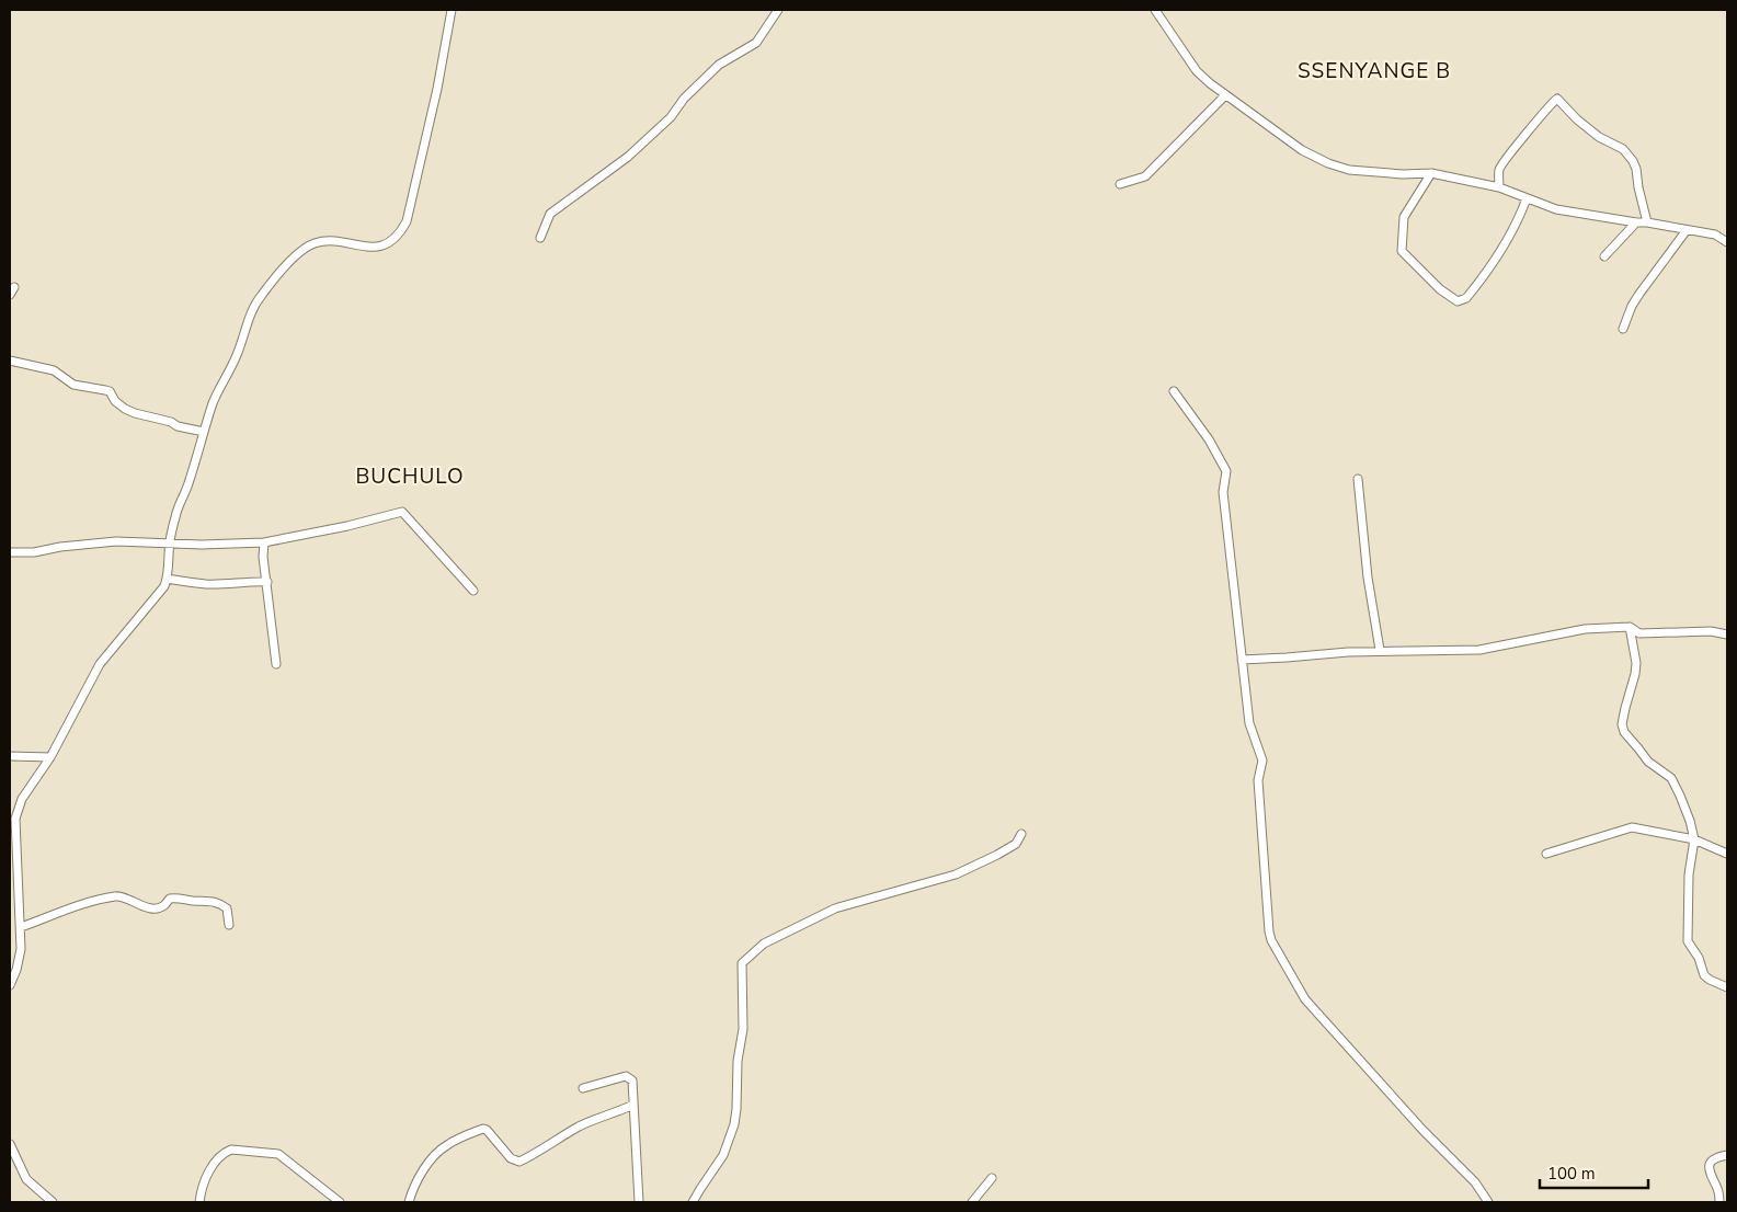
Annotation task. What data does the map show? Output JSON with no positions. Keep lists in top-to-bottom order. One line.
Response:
{"districts":["SSENYANGE B","BUCHULO"],"scale_bar":"100 m"}
